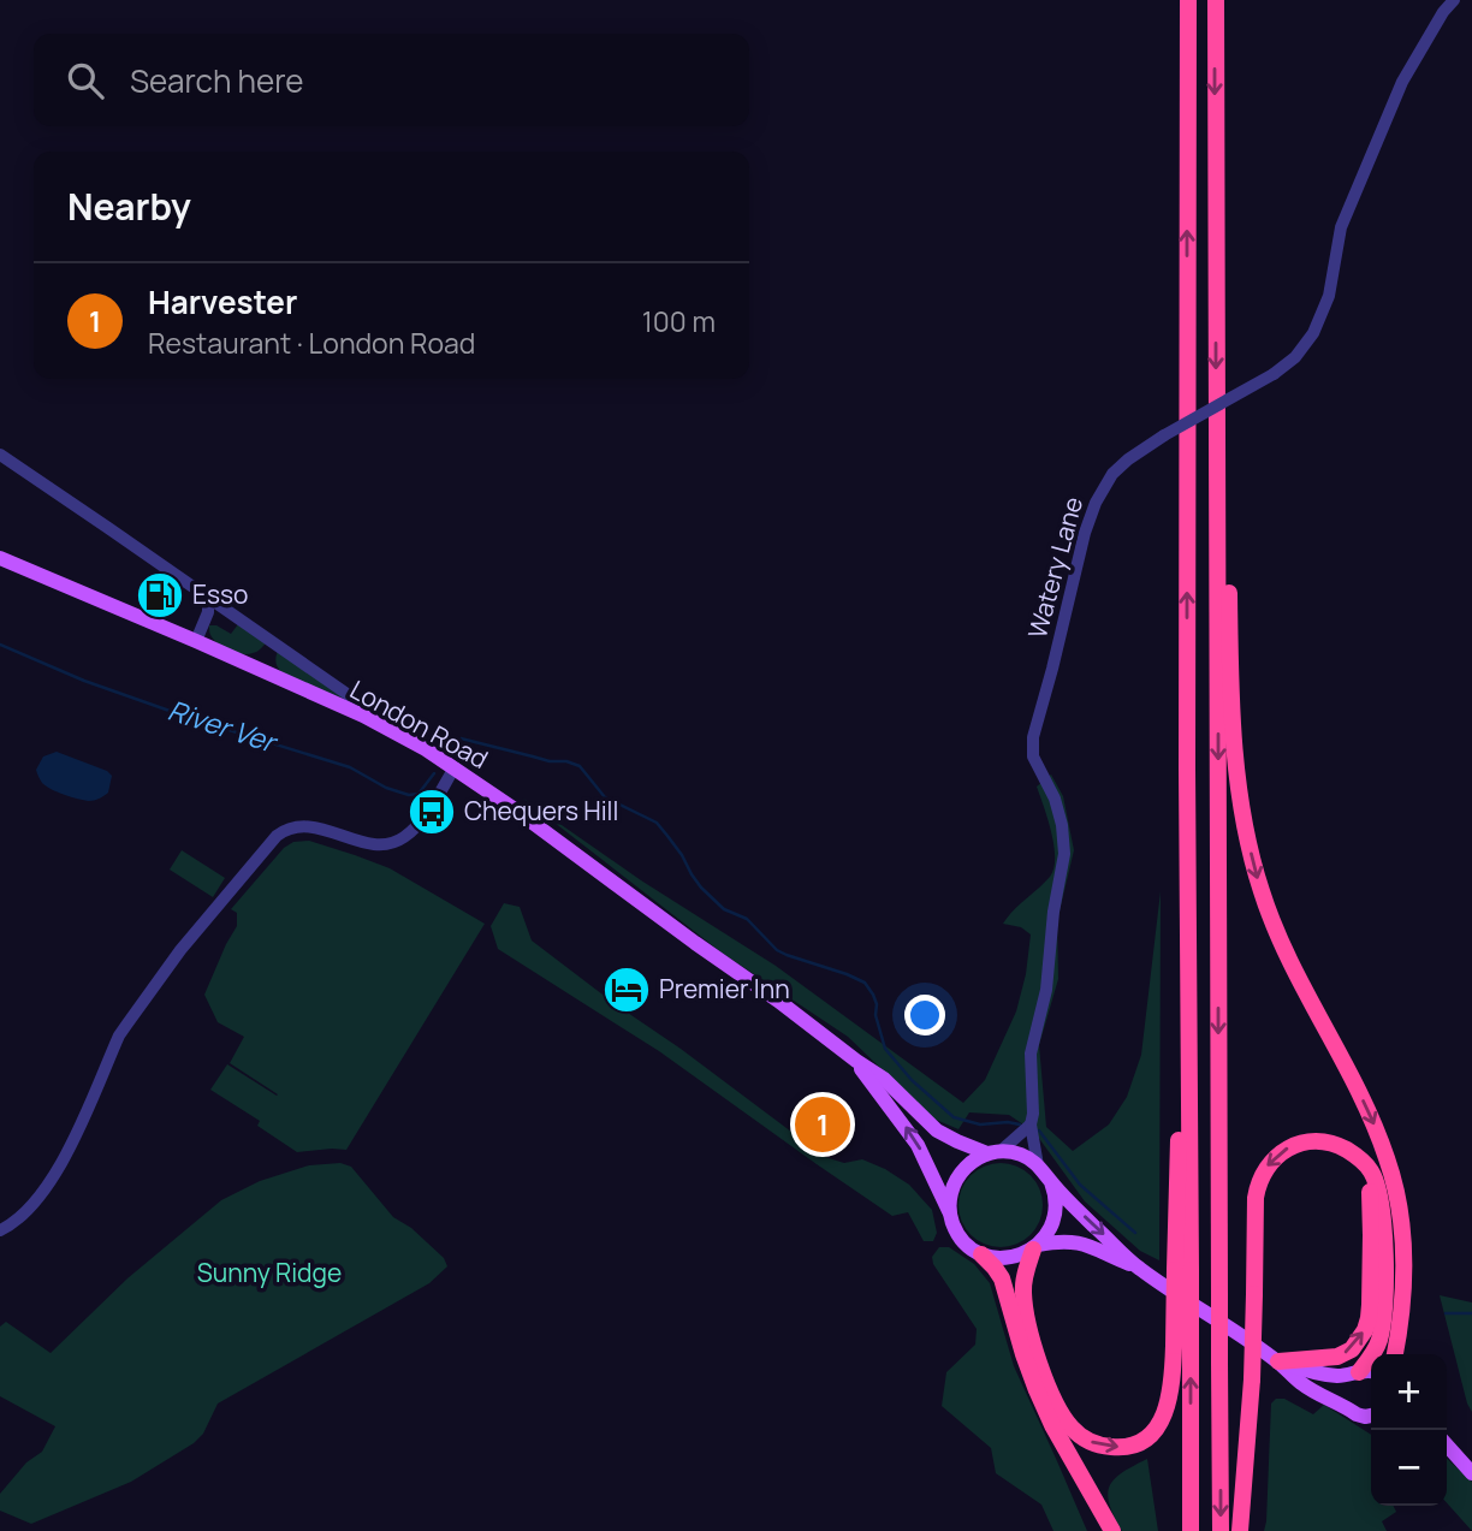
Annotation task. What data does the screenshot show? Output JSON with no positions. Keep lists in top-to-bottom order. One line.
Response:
{"streets":{"main road":["London Road"],"street":["Watery Lane"]},"crossings":[["Watery Lane","London Road"]],"water":["River Ver"],"parks":["Sunny Ridge"],"places":{"fuel station":["Esso"],"bus stop":["Chequers Hill"],"hotel":["Premier Inn"]},"page":{"search":"Search here","heading":"Nearby","list":[{"mark":"1","name":"Harvester","note":"Restaurant · London Road","value":"100 m"}],"pins":"1","map_buttons":["+","−"]}}
